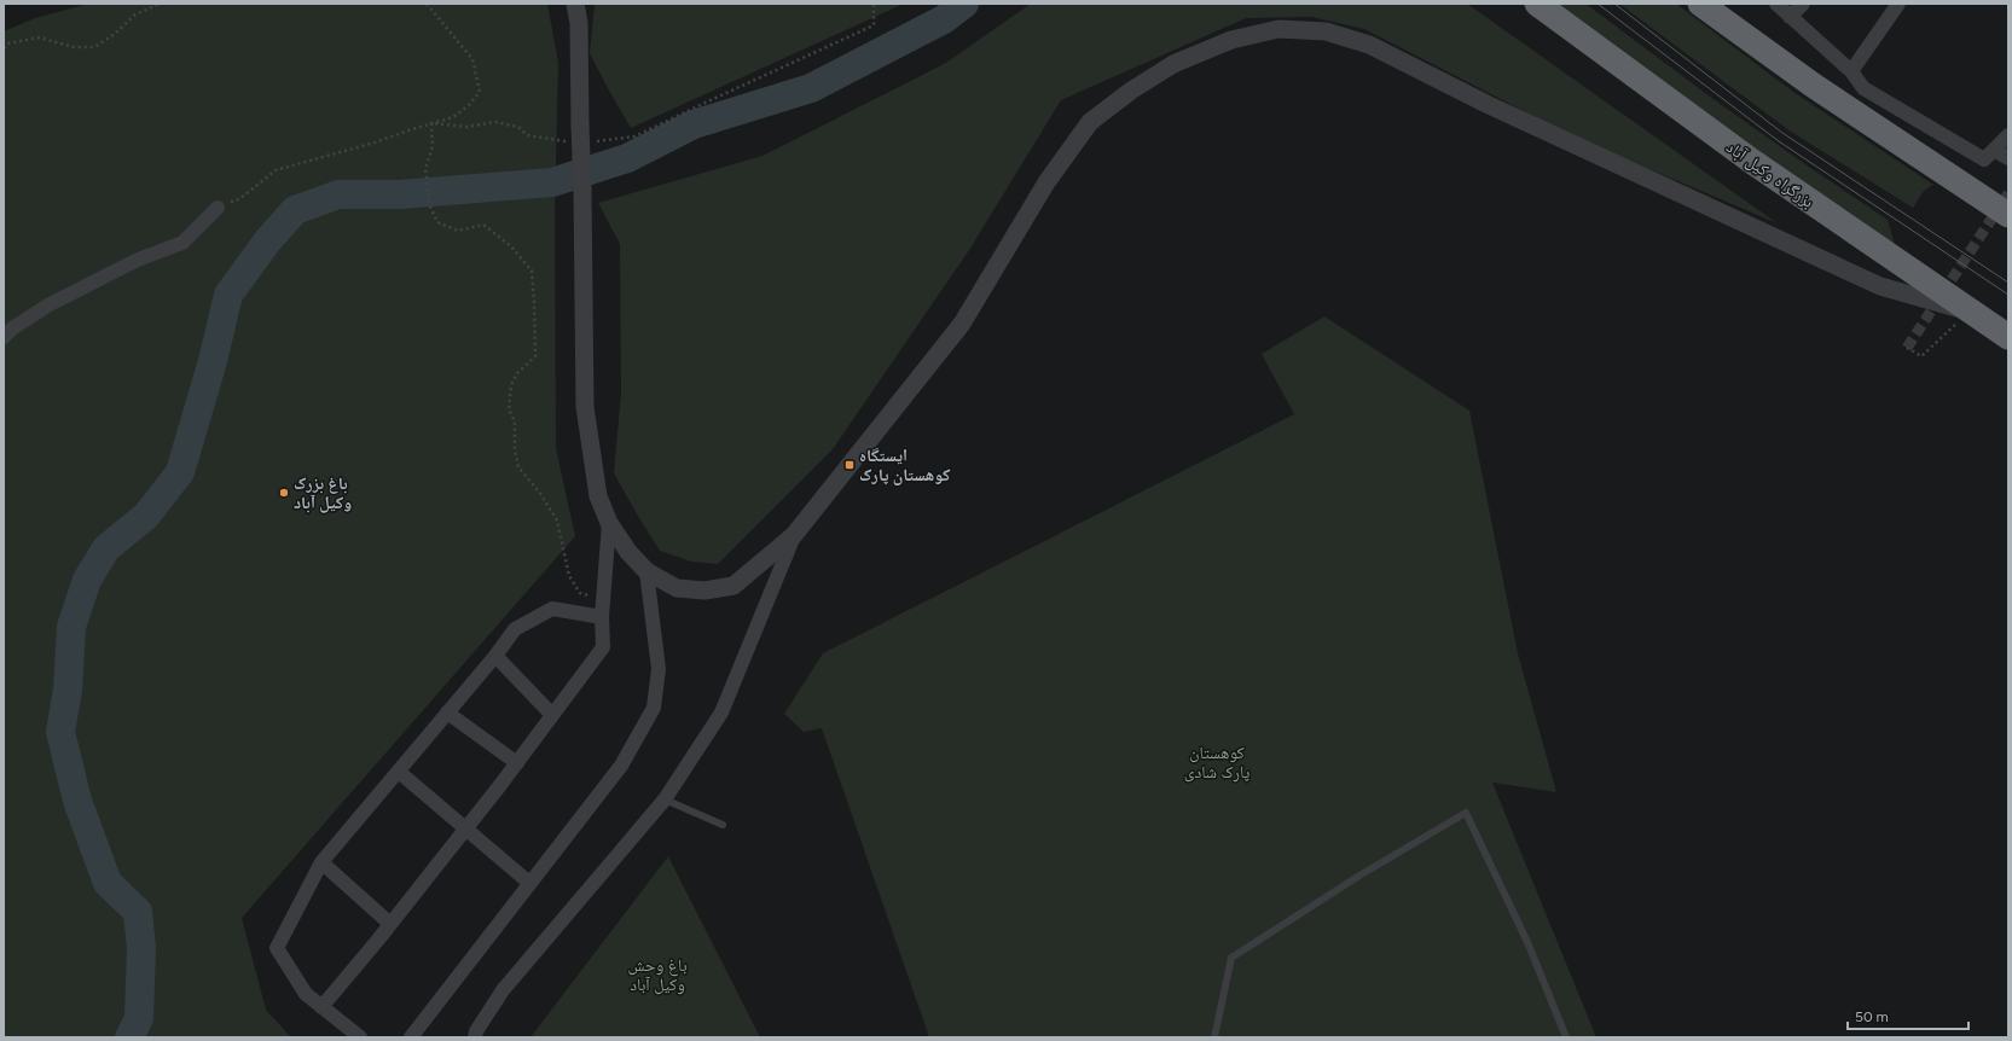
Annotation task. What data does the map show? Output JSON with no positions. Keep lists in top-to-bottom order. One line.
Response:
{"streets":{"highway":["بزرگراه وکیل آباد"]},"parks":["کوهستان پارک شادی","باغ وحش وکیل آباد"],"places":{"transit":["ایستگاه کوهستان پارک"],"other":["باغ بزرک وکیل آباد"]},"scale_bar":"50 m"}
